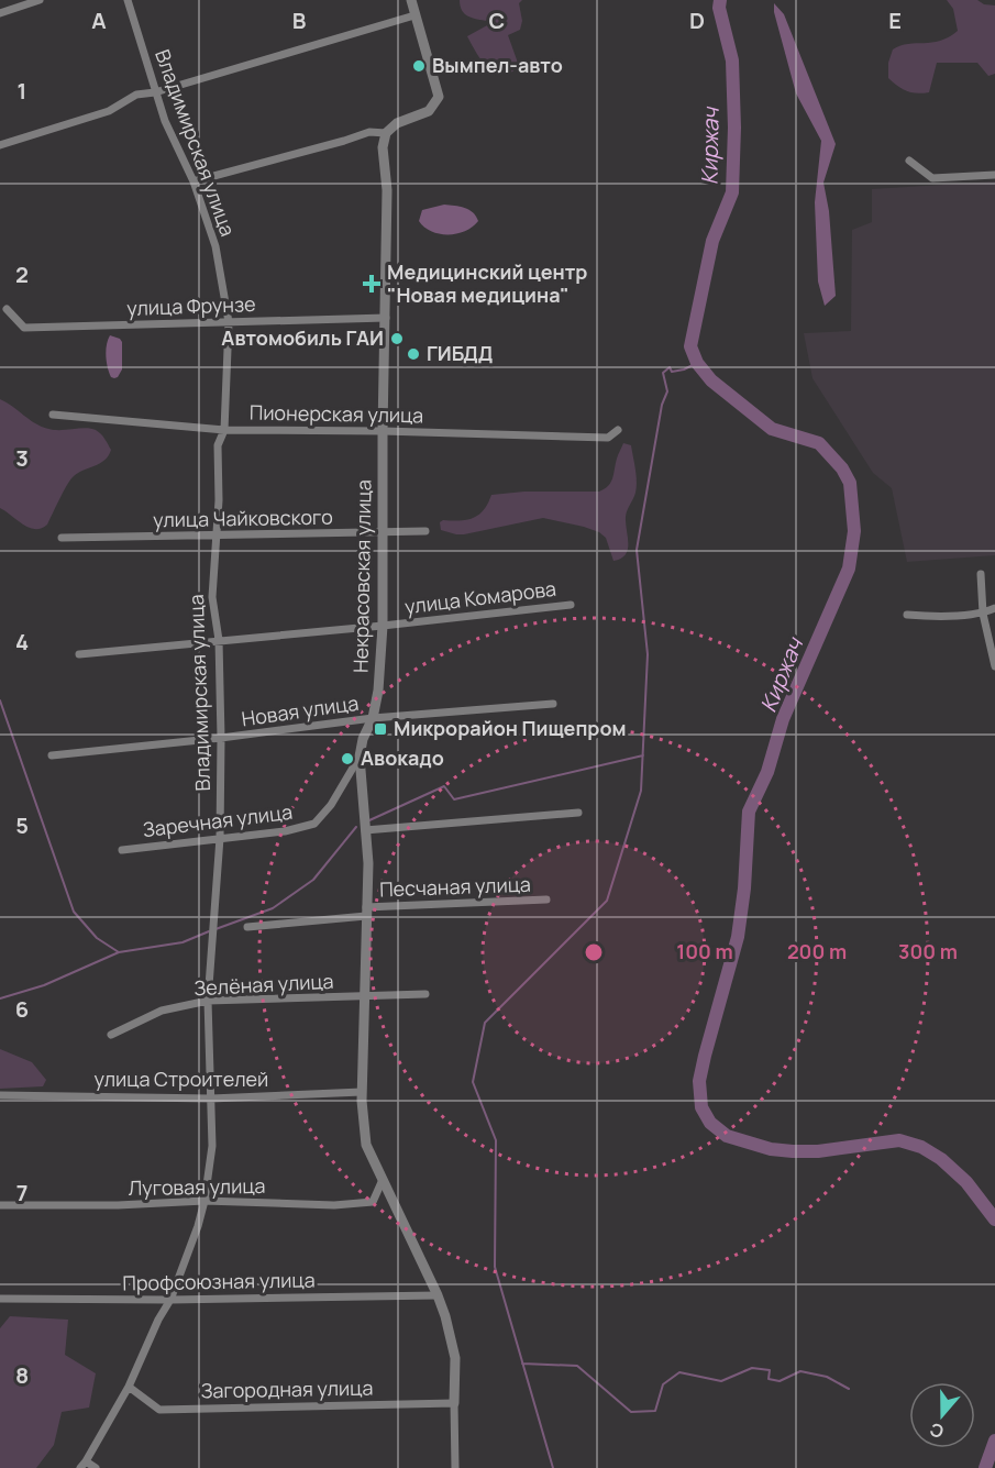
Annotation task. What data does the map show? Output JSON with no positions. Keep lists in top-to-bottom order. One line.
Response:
{"streets":{"street":["Владимирская улица","улица Фрунзе","Пионерская улица","улица Чайковского","Некрасовская улица","улица Комарова","Новая улица","Заречная улица","Песчаная улица","Зелёная улица","улица Строителей","Луговая улица","Профсоюзная улица","Загородная улица"]},"crossings":[["Владимирская улица","улица Фрунзе"],["Владимирская улица","Пионерская улица"],["Владимирская улица","улица Чайковского"],["Владимирская улица","улица Комарова"],["Владимирская улица","Новая улица"],["Владимирская улица","Заречная улица"],["Владимирская улица","Зелёная улица"],["Владимирская улица","улица Строителей"],["Владимирская улица","Луговая улица"],["Владимирская улица","Профсоюзная улица"],["Владимирская улица","Загородная улица"],["улица Фрунзе","Некрасовская улица"],["Пионерская улица","Некрасовская улица"],["улица Чайковского","Некрасовская улица"],["Некрасовская улица","улица Комарова"],["Некрасовская улица","Новая улица"],["Некрасовская улица","Заречная улица"],["Некрасовская улица","Песчаная улица"],["Некрасовская улица","Зелёная улица"],["Некрасовская улица","улица Строителей"],["Некрасовская улица","Луговая улица"],["Некрасовская улица","Профсоюзная улица"],["Некрасовская улица","Загородная улица"]],"water":["Киржач"],"places":{"other":["Вымпел-авто","Автомобиль ГАИ","ГИБДД","Авокадо"],"health":["Медицинский центр \"Новая медицина\""],"transit":["Микрорайон Пищепром"]},"north":"bottom","grid":{"columns":["A","B","C","D","E"],"rows":["1","2","3","4","5","6","7","8"]},"rings":["100 m","200 m","300 m"]}
